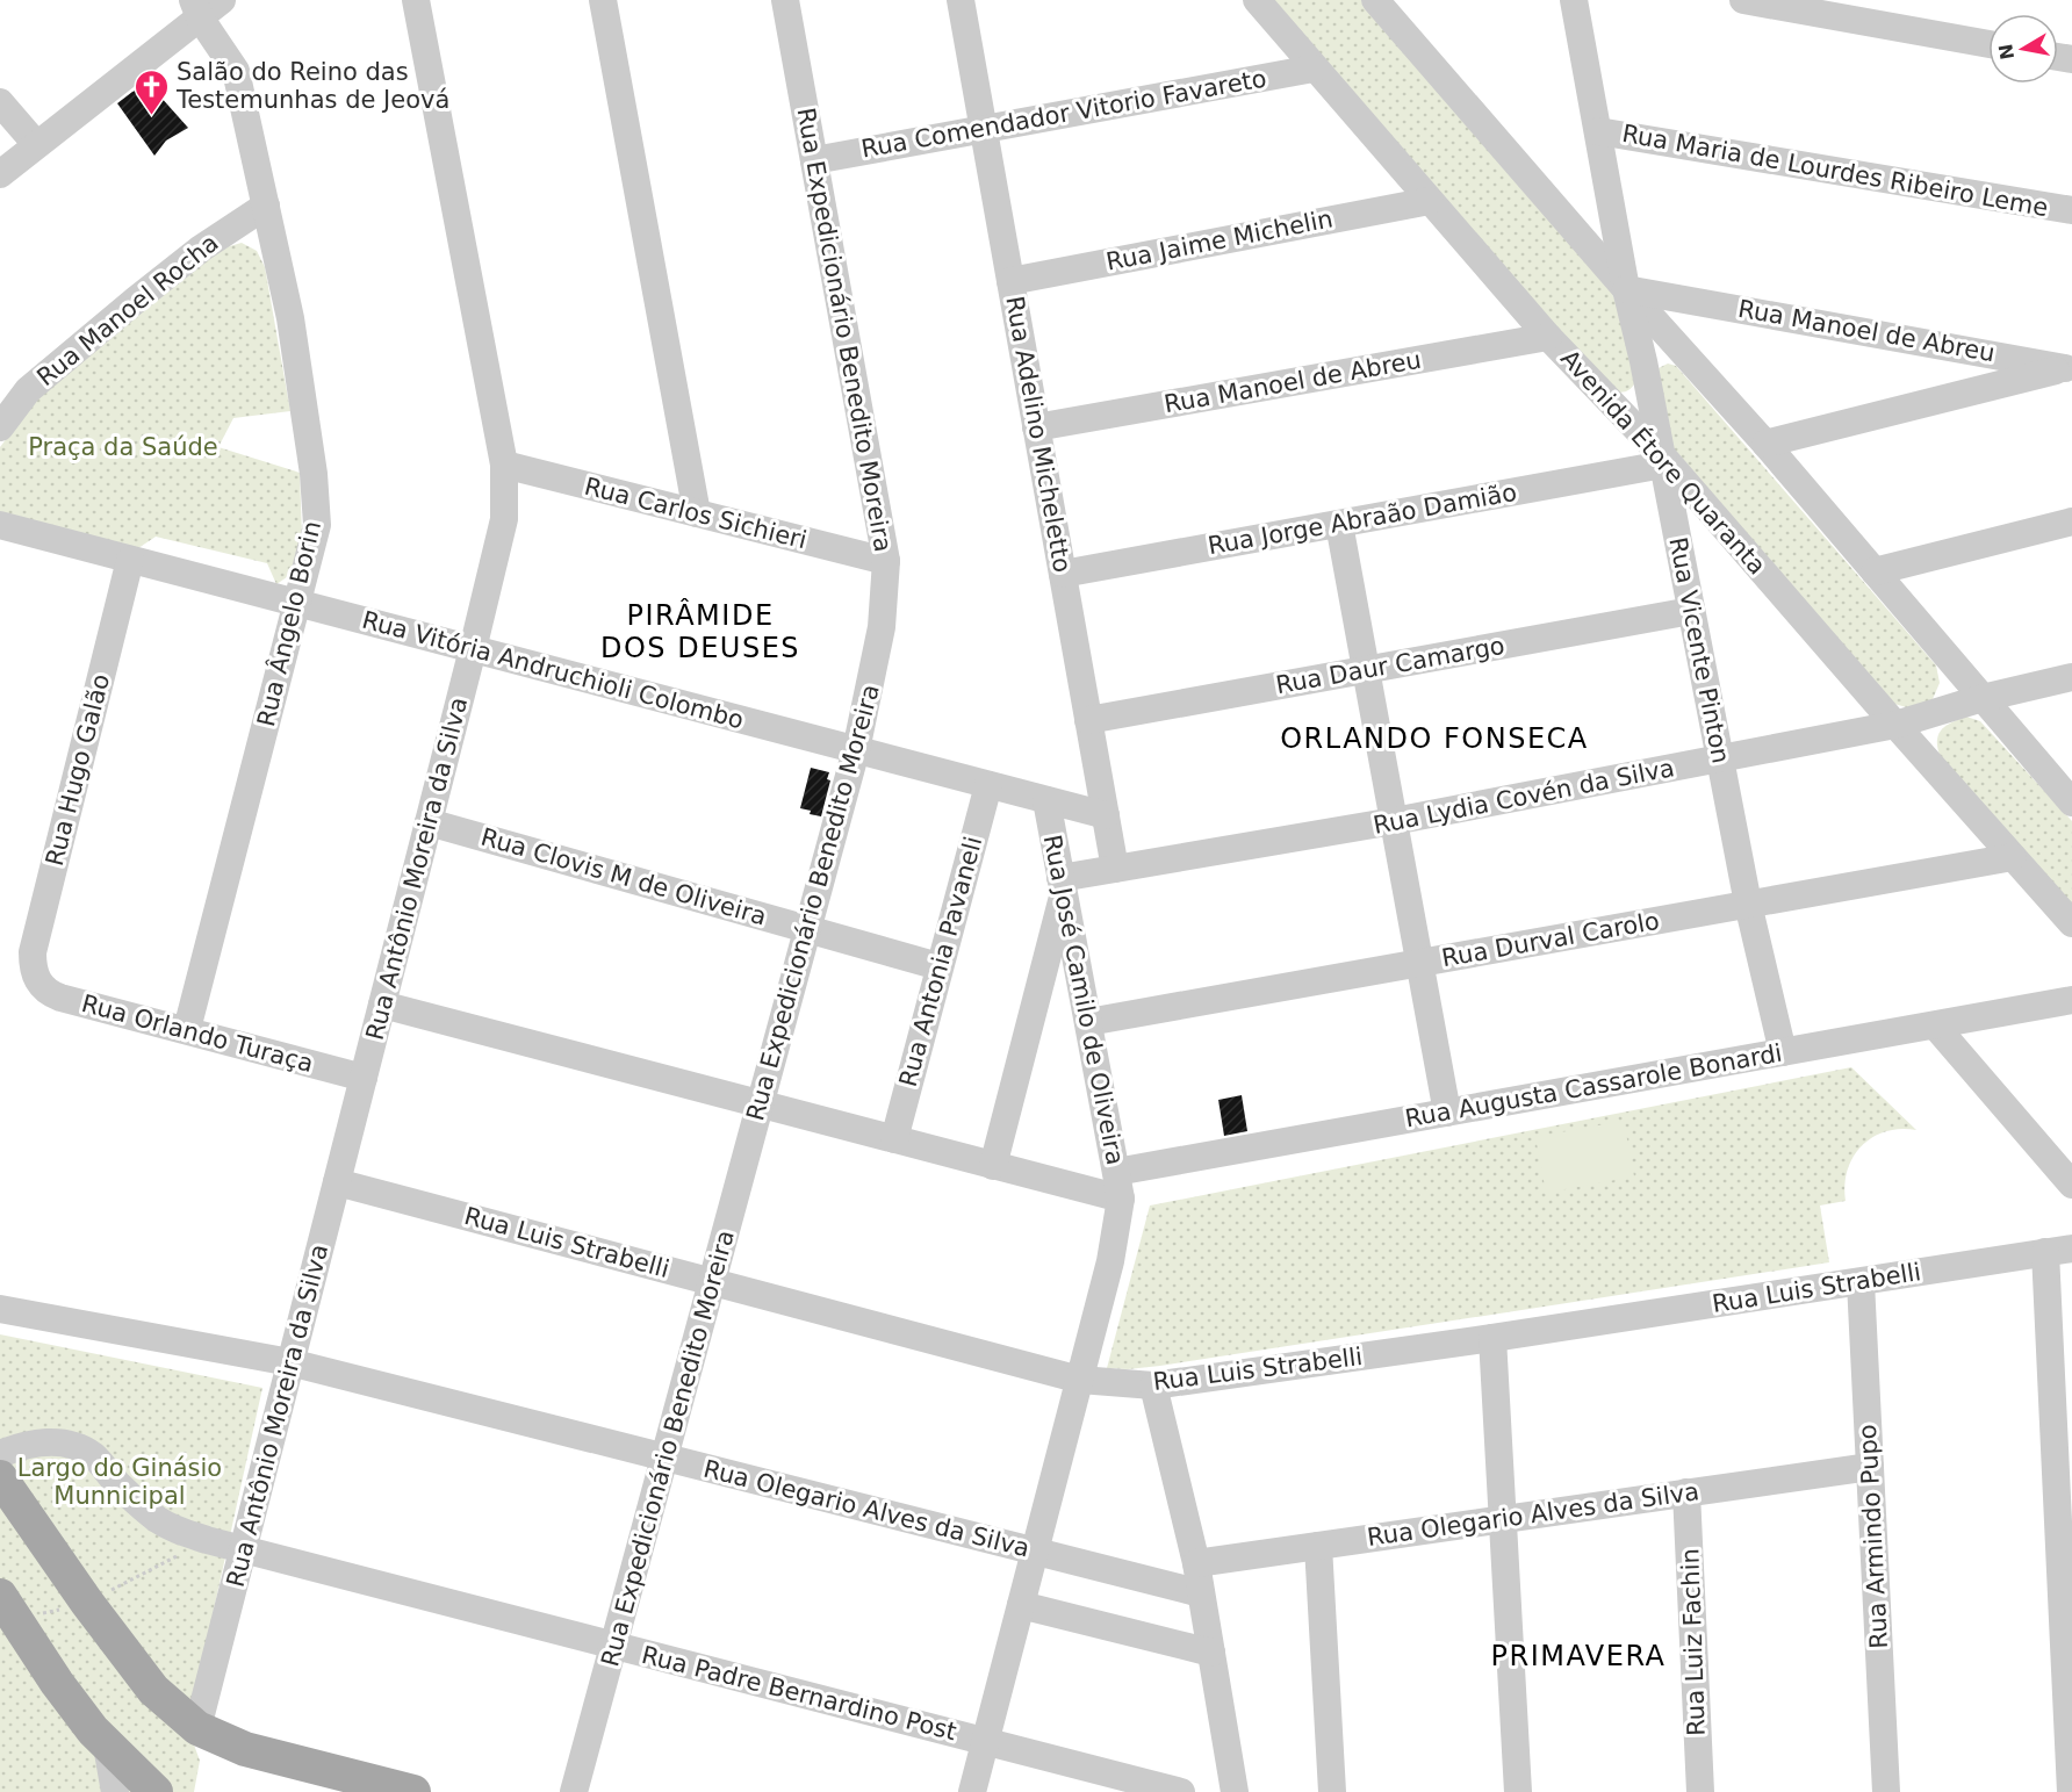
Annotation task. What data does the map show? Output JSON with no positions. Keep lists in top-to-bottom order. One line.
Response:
{"streets":{"street":["Rua Comendador Vitorio Favareto","Rua Maria de Lourdes Ribeiro Leme","Rua Jaime Michelin","Rua Manoel Rocha","Rua Expedicionário Benedito Moreira","Rua Manoel de Abreu","Rua Adelino Micheletto","Avenida Étore Quaranta","Rua Carlos Sichieri","Rua Jorge Abraão Damião","Rua Ângelo Borin","Rua Vicente Pinton","Rua Daur Camargo","Rua Vitória Andruchioli Colombo","Rua Hugo Galão","Rua Lydia Covén da Silva","Rua Antônio Moreira da Silva","Rua Clovis M de Oliveira","Rua Durval Carolo","Rua Antonia Pavaneli","Rua José Camilo de Oliveira","Rua Orlando Turaça","Rua Augusta Cassarole Bonardi","Rua Luis Strabelli","Rua Olegario Alves da Silva","Rua Armindo Pupo","Rua Luiz Fachin","Rua Padre Bernardino Post"]},"crossings":[["Rua Comendador Vitorio Favareto","Rua Expedicionário Benedito Moreira"],["Rua Comendador Vitorio Favareto","Rua Adelino Micheletto"],["Rua Comendador Vitorio Favareto","Avenida Étore Quaranta"],["Rua Maria de Lourdes Ribeiro Leme","Rua Vicente Pinton"],["Rua Jaime Michelin","Rua Adelino Micheletto"],["Rua Jaime Michelin","Avenida Étore Quaranta"],["Rua Manoel Rocha","Rua Ângelo Borin"],["Rua Expedicionário Benedito Moreira","Rua Carlos Sichieri"],["Rua Expedicionário Benedito Moreira","Rua Vitória Andruchioli Colombo"],["Rua Expedicionário Benedito Moreira","Rua Clovis M de Oliveira"],["Rua Expedicionário Benedito Moreira","Rua Luis Strabelli"],["Rua Expedicionário Benedito Moreira","Rua Olegario Alves da Silva"],["Rua Expedicionário Benedito Moreira","Rua Padre Bernardino Post"],["Rua Manoel de Abreu","Rua Adelino Micheletto"],["Rua Manoel de Abreu","Avenida Étore Quaranta"],["Rua Manoel de Abreu","Rua Vicente Pinton"],["Rua Adelino Micheletto","Rua Jorge Abraão Damião"],["Rua Adelino Micheletto","Rua Daur Camargo"],["Rua Adelino Micheletto","Rua Vitória Andruchioli Colombo"],["Rua Adelino Micheletto","Rua Lydia Covén da Silva"],["Avenida Étore Quaranta","Rua Jorge Abraão Damião"],["Avenida Étore Quaranta","Rua Vicente Pinton"],["Avenida Étore Quaranta","Rua Lydia Covén da Silva"],["Avenida Étore Quaranta","Rua Durval Carolo"],["Rua Carlos Sichieri","Rua Antônio Moreira da Silva"],["Rua Jorge Abraão Damião","Rua Vicente Pinton"],["Rua Ângelo Borin","Rua Vitória Andruchioli Colombo"],["Rua Ângelo Borin","Rua Orlando Turaça"],["Rua Vicente Pinton","Rua Daur Camargo"],["Rua Vicente Pinton","Rua Lydia Covén da Silva"],["Rua Vicente Pinton","Rua Durval Carolo"],["Rua Vicente Pinton","Rua Augusta Cassarole Bonardi"],["Rua Vitória Andruchioli Colombo","Rua Hugo Galão"],["Rua Vitória Andruchioli Colombo","Rua Antônio Moreira da Silva"],["Rua Vitória Andruchioli Colombo","Rua Antonia Pavaneli"],["Rua Vitória Andruchioli Colombo","Rua José Camilo de Oliveira"],["Rua Hugo Galão","Rua Orlando Turaça"],["Rua Lydia Covén da Silva","Rua José Camilo de Oliveira"],["Rua Antônio Moreira da Silva","Rua Clovis M de Oliveira"],["Rua Antônio Moreira da Silva","Rua Orlando Turaça"],["Rua Antônio Moreira da Silva","Rua Luis Strabelli"],["Rua Antônio Moreira da Silva","Rua Olegario Alves da Silva"],["Rua Antônio Moreira da Silva","Rua Padre Bernardino Post"],["Rua Clovis M de Oliveira","Rua Antonia Pavaneli"],["Rua Durval Carolo","Rua José Camilo de Oliveira"],["Rua José Camilo de Oliveira","Rua Augusta Cassarole Bonardi"],["Rua José Camilo de Oliveira","Rua Luis Strabelli"],["Rua José Camilo de Oliveira","Rua Olegario Alves da Silva"],["Rua José Camilo de Oliveira","Rua Padre Bernardino Post"],["Rua Luis Strabelli","Rua Armindo Pupo"],["Rua Olegario Alves da Silva","Rua Armindo Pupo"],["Rua Olegario Alves da Silva","Rua Luiz Fachin"]],"districts":["PIRÂMIDE DOS DEUSES","ORLANDO FONSECA","PRIMAVERA"],"parks":["Praça da Saúde","Largo do Ginásio Munnicipal"],"places":{"church":["Salão do Reino das Testemunhas de Jeová"]},"north":"left"}
